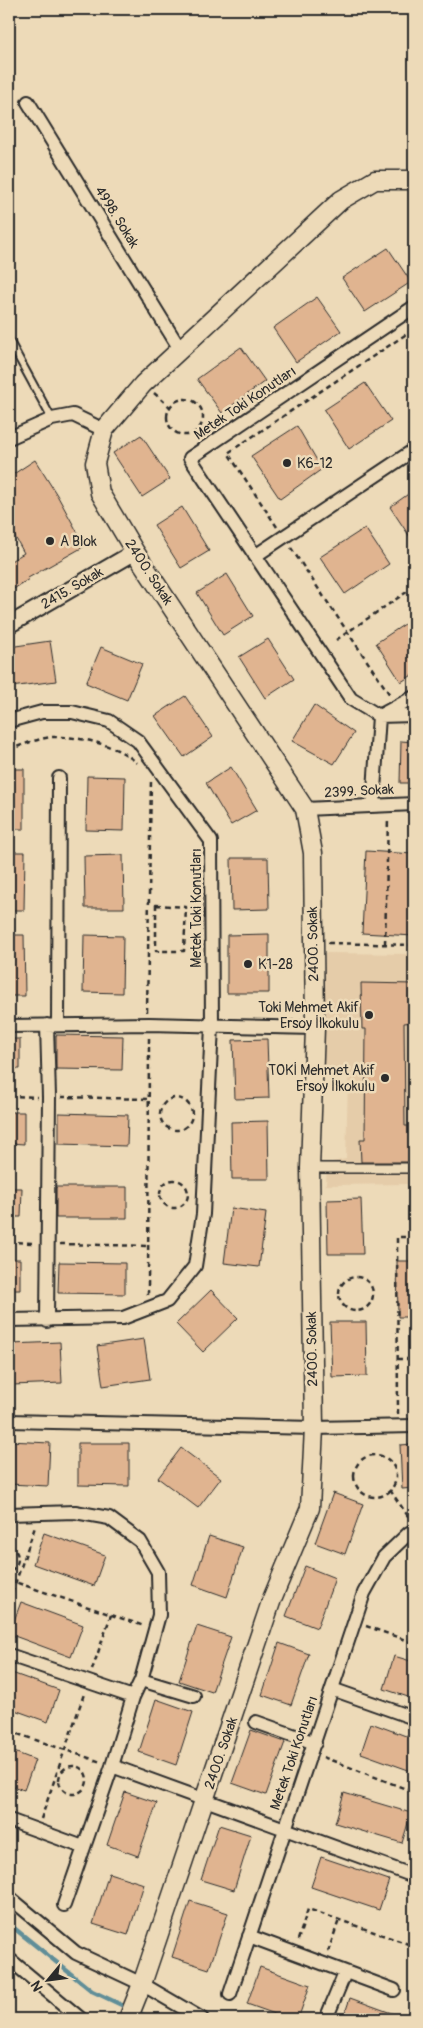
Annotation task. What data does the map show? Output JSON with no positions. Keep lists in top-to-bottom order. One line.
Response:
{"streets":{"main road":["2400. Sokak"],"street":["4998. Sokak","Metek Toki Konutları","2415. Sokak","2399. Sokak"]},"crossings":[["4998. Sokak","2400. Sokak"],["Metek Toki Konutları","2400. Sokak"],["2400. Sokak","2415. Sokak"],["2400. Sokak","2399. Sokak"]],"places":["K6-12","A Blok","K1-28","Toki Mehmet Akif Ersoy İlkokulu","TOKİ Mehmet Akif Ersoy İlkokulu"],"north":"bottom left"}
